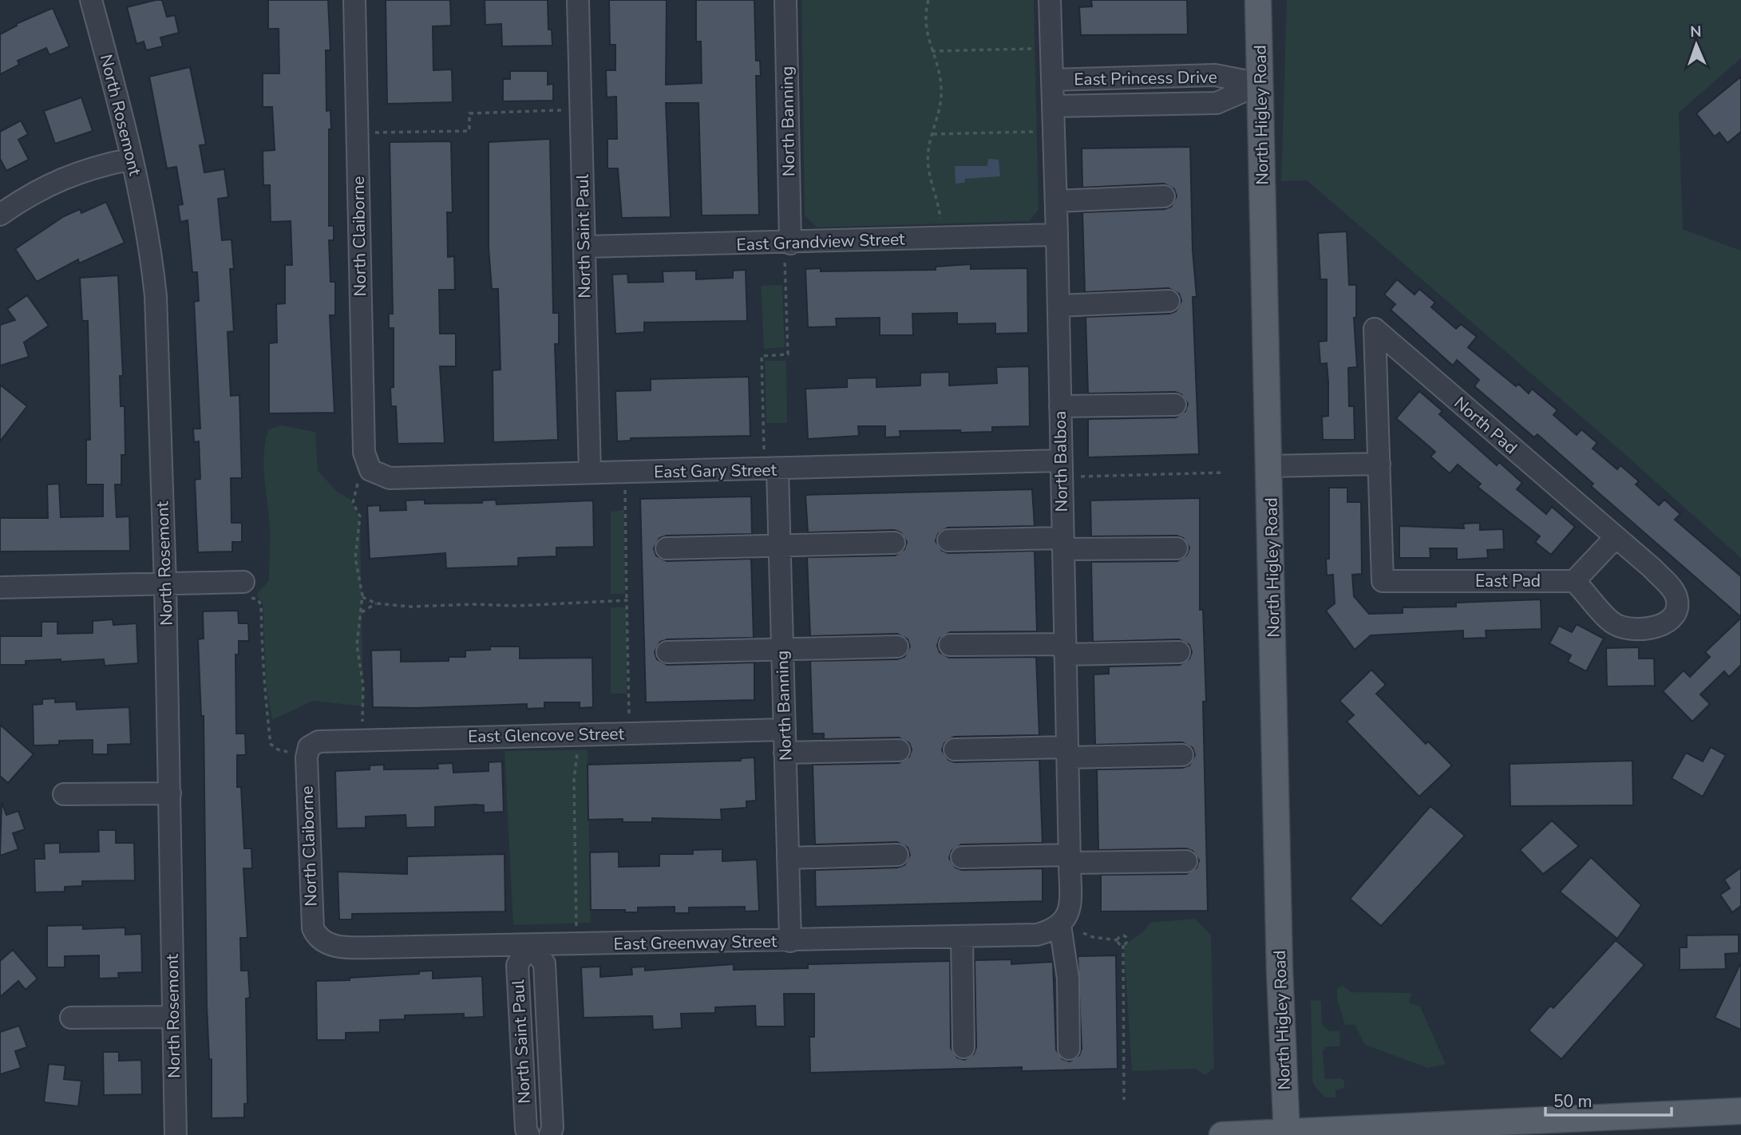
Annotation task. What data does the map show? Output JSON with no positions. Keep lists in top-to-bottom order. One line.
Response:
{"streets":{"main road":["North Higley Road"],"street":["East Princess Drive","North Rosemont","North Banning","North Claiborne","North Saint Paul","East Grandview Street","North Pad","North Balboa","East Gary Street","East Pad","East Glencove Street","East Greenway Street"]},"crossings":[["East Princess Drive","North Higley Road"],["East Princess Drive","North Balboa"],["North Banning","East Grandview Street"],["North Banning","East Gary Street"],["North Banning","East Glencove Street"],["North Banning","East Greenway Street"],["North Claiborne","East Gary Street"],["North Claiborne","East Glencove Street"],["North Claiborne","East Greenway Street"],["North Saint Paul","East Grandview Street"],["North Saint Paul","East Gary Street"],["North Saint Paul","East Greenway Street"],["East Grandview Street","North Balboa"],["North Pad","East Pad"],["North Balboa","East Gary Street"],["North Balboa","East Greenway Street"]],"scale_bar":"50 m","north":"top"}
